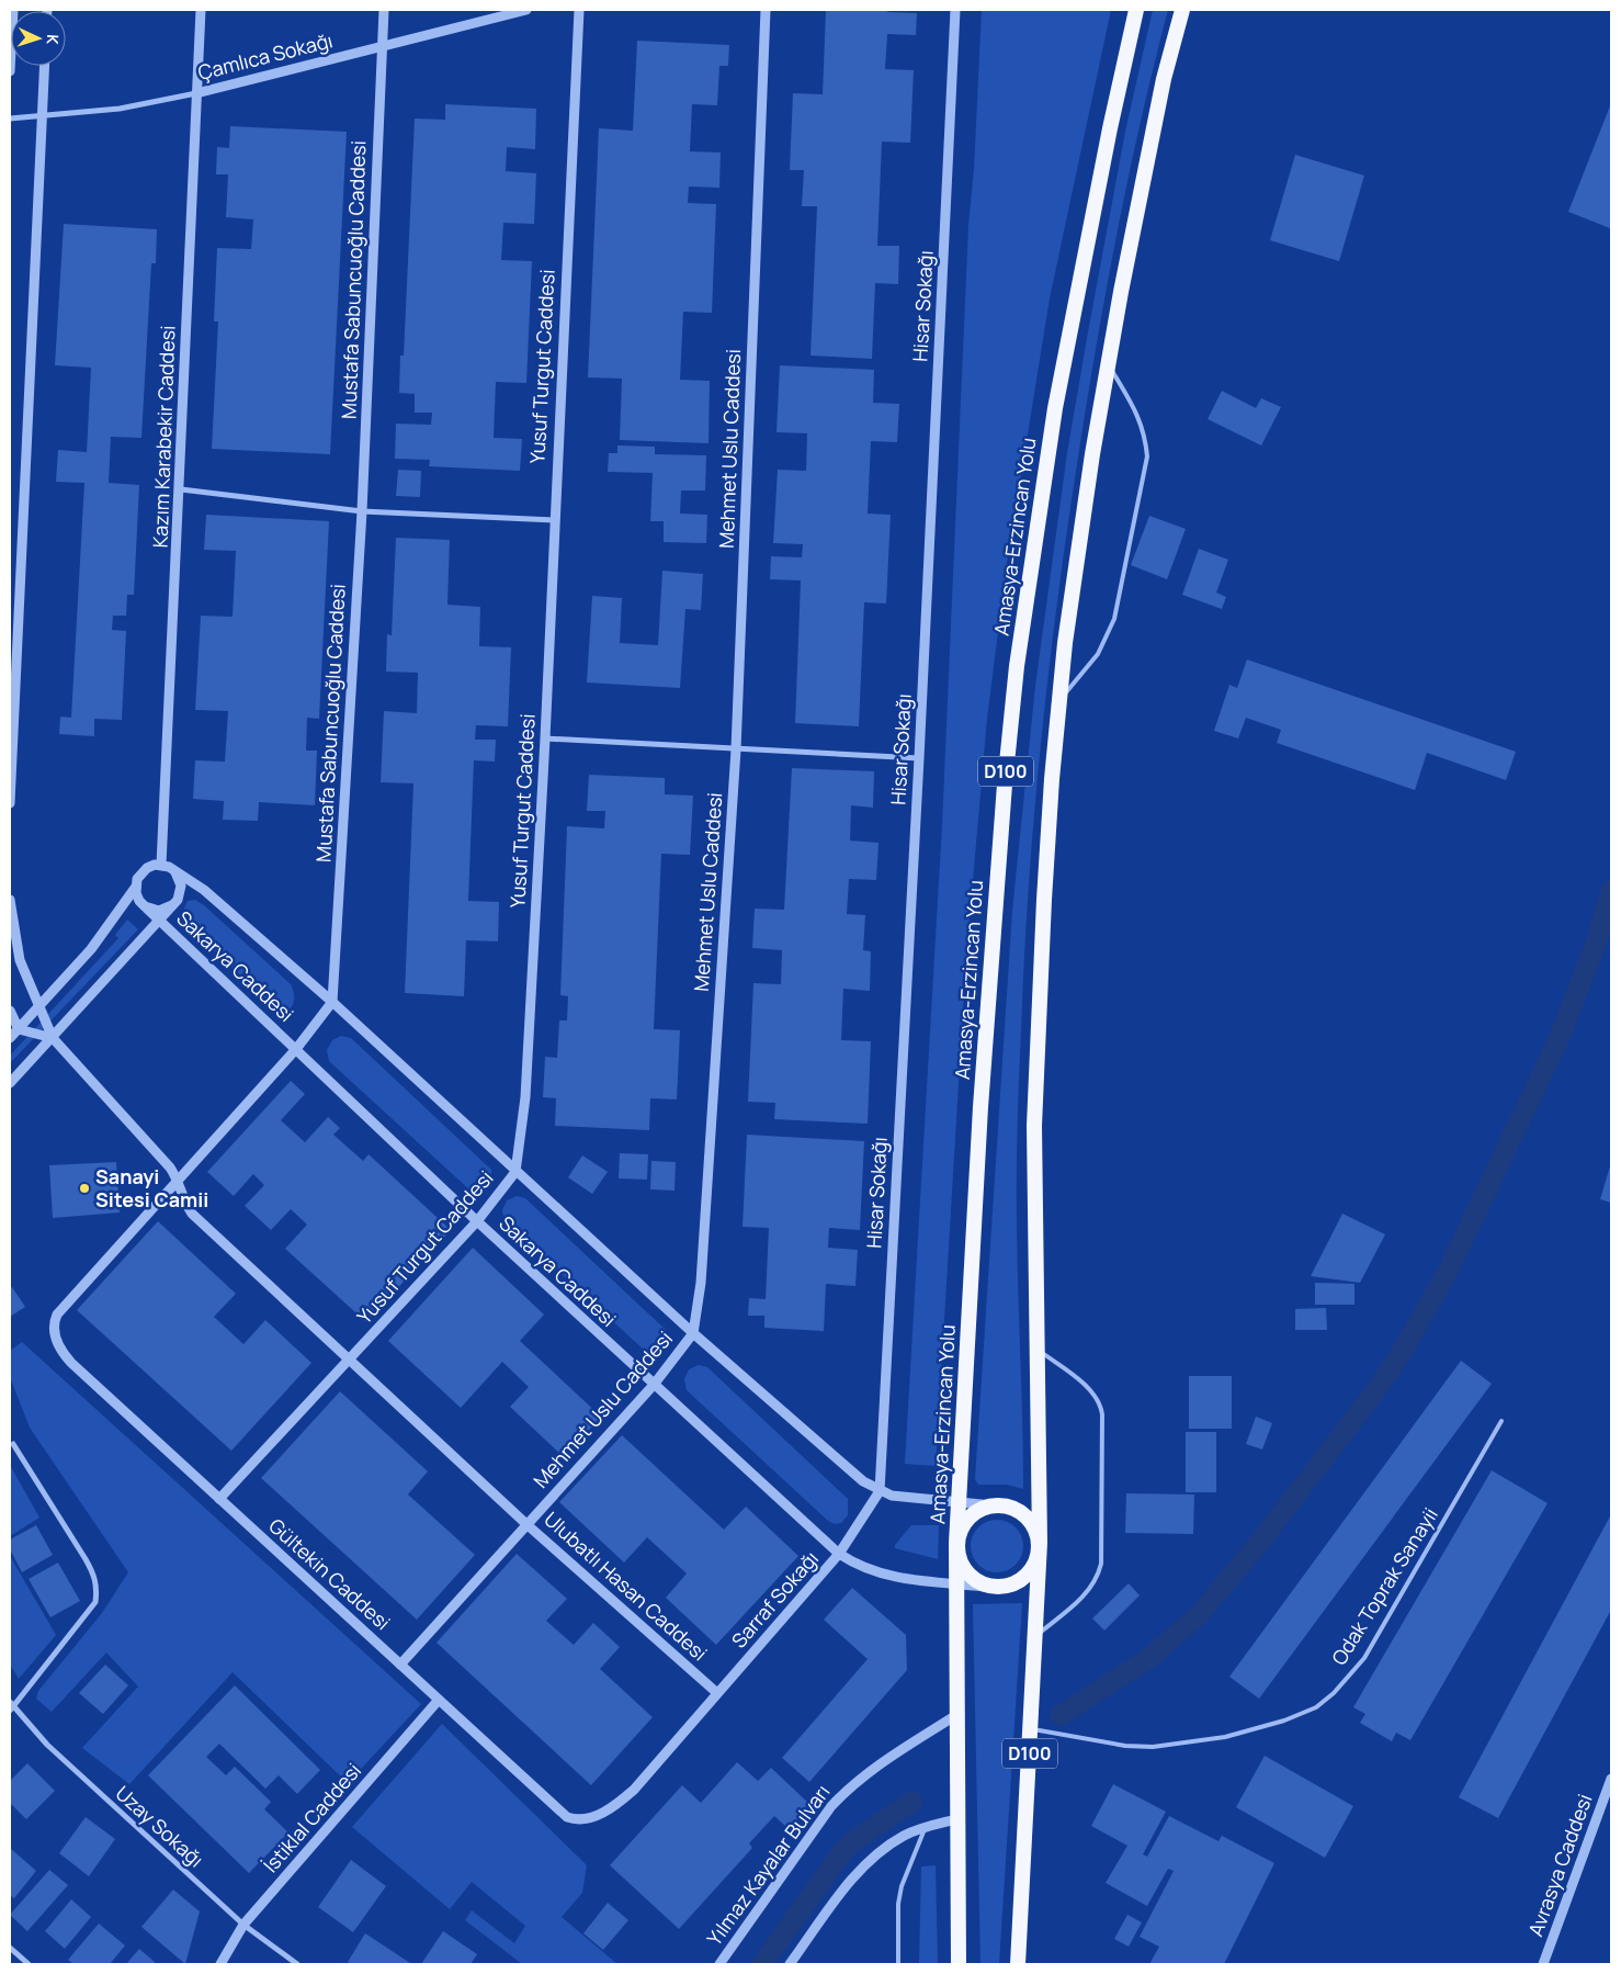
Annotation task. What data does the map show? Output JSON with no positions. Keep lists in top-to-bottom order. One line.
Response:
{"streets":{"highway":["Amasya-Erzincan Yolu","D100"],"street":["Çamlıca Sokağı","Mustafa Sabuncuoğlu Caddesi","Hisar Sokağı","Yusuf Turgut Caddesi","Kazım Karabekir Caddesi","Mehmet Uslu Caddesi","Sakarya Caddesi","Gültekin Caddesi","Ulubatlı Hasan Caddesi","Sarraf Sokağı","İstiklal Caddesi","Uzay Sokağı","Yılmaz Kayalar Bulvarı","Avrasya Caddesi"],"lane":["Odak Toprak Sanayii"]},"crossings":[["Çamlıca Sokağı","Mustafa Sabuncuoğlu Caddesi"],["Çamlıca Sokağı","Kazım Karabekir Caddesi"],["Mustafa Sabuncuoğlu Caddesi","Sakarya Caddesi"],["Hisar Sokağı","Sakarya Caddesi"],["Hisar Sokağı","Sarraf Sokağı"],["Yusuf Turgut Caddesi","Sakarya Caddesi"],["Yusuf Turgut Caddesi","Gültekin Caddesi"],["Yusuf Turgut Caddesi","Ulubatlı Hasan Caddesi"],["Kazım Karabekir Caddesi","Sakarya Caddesi"],["Mehmet Uslu Caddesi","Sakarya Caddesi"],["Mehmet Uslu Caddesi","Gültekin Caddesi"],["Mehmet Uslu Caddesi","Ulubatlı Hasan Caddesi"],["Amasya-Erzincan Yolu","D100"],["Amasya-Erzincan Yolu","Sakarya Caddesi"],["Amasya-Erzincan Yolu","Yılmaz Kayalar Bulvarı"],["D100","Sakarya Caddesi"],["D100","Odak Toprak Sanayii"],["Sakarya Caddesi","Sarraf Sokağı"],["Gültekin Caddesi","Ulubatlı Hasan Caddesi"],["Gültekin Caddesi","Sarraf Sokağı"],["Gültekin Caddesi","İstiklal Caddesi"],["Ulubatlı Hasan Caddesi","Sarraf Sokağı"],["İstiklal Caddesi","Uzay Sokağı"]],"places":["Sanayi Sitesi Camii"],"north":"right"}
